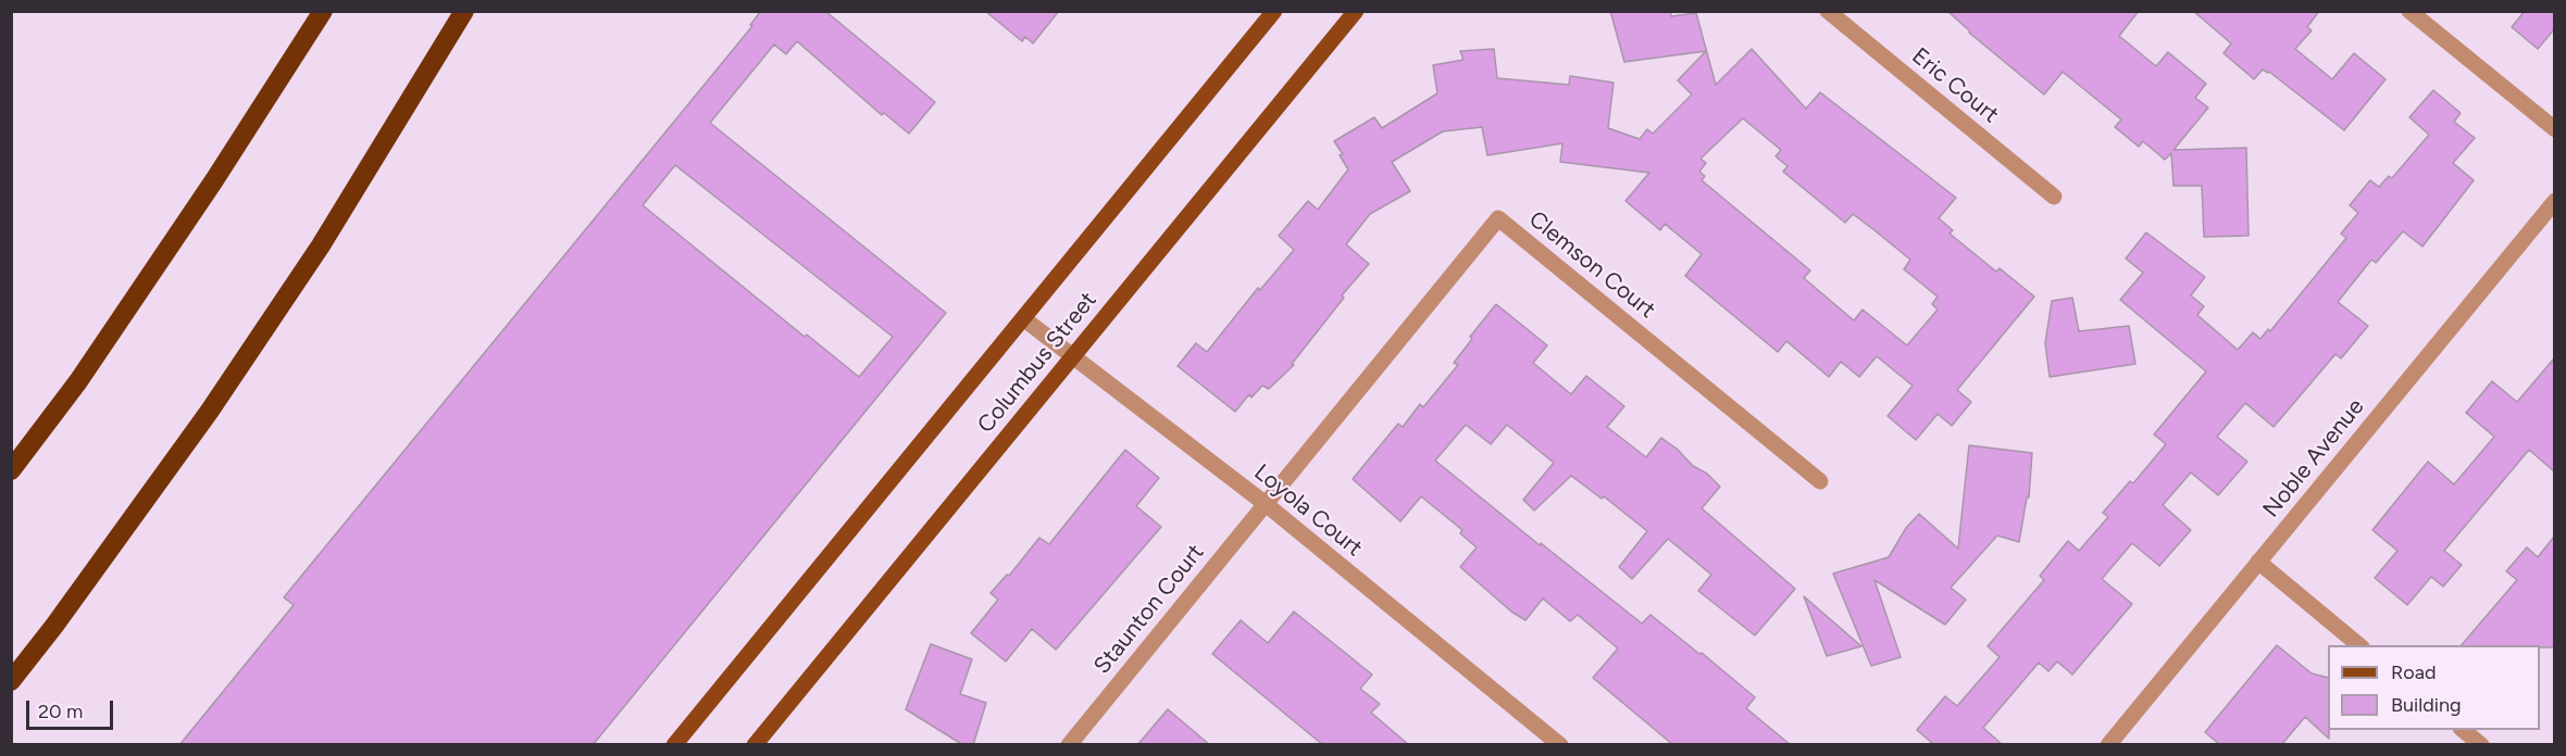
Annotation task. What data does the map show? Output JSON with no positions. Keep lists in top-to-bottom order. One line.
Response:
{"streets":{"main road":["Columbus Street"],"street":["Eric Court","Clemson Court","Noble Avenue","Loyola Court","Staunton Court"]},"crossings":[["Clemson Court","Loyola Court"],["Clemson Court","Staunton Court"],["Columbus Street","Loyola Court"],["Loyola Court","Staunton Court"]],"legend":["Road","Building"],"scale_bar":"20 m"}
